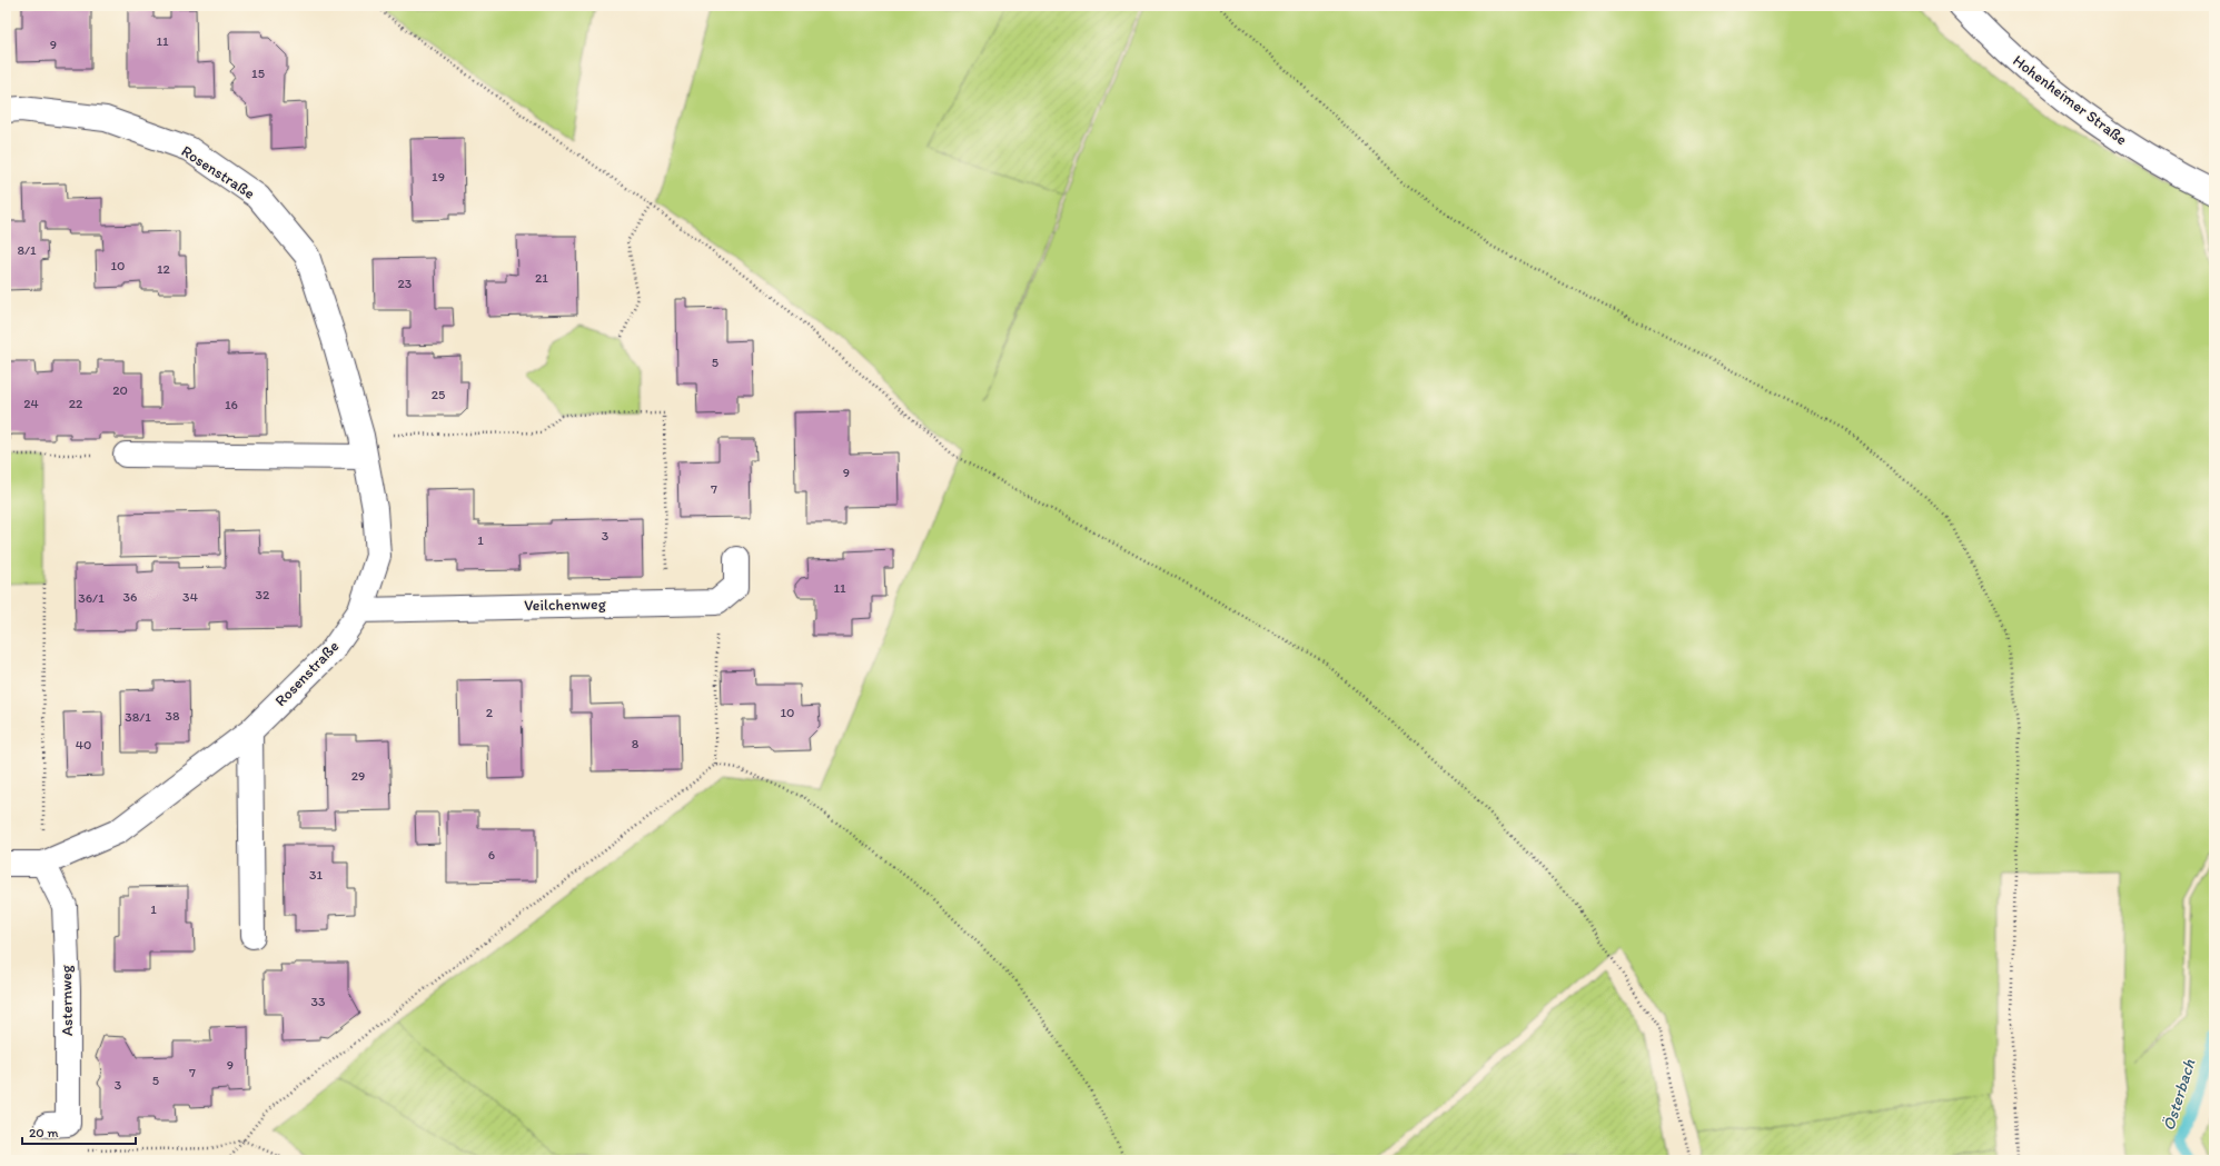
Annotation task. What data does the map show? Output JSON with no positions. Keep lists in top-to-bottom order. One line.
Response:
{"streets":{"street":["Hohenheimer Straße","Rosenstraße","Veilchenweg","Asternweg"]},"crossings":[["Rosenstraße","Veilchenweg"],["Rosenstraße","Asternweg"]],"water":["Österbach"],"house_numbers":["11","9","15","19","8/1","10","12","21","23","5","20","25","24","22","16","9","7","3","1","11","32","36","34","36/1","2","10","38","38/1","8","40","29","6","31","1","33","9","7","5","3"],"scale_bar":"20 m"}
